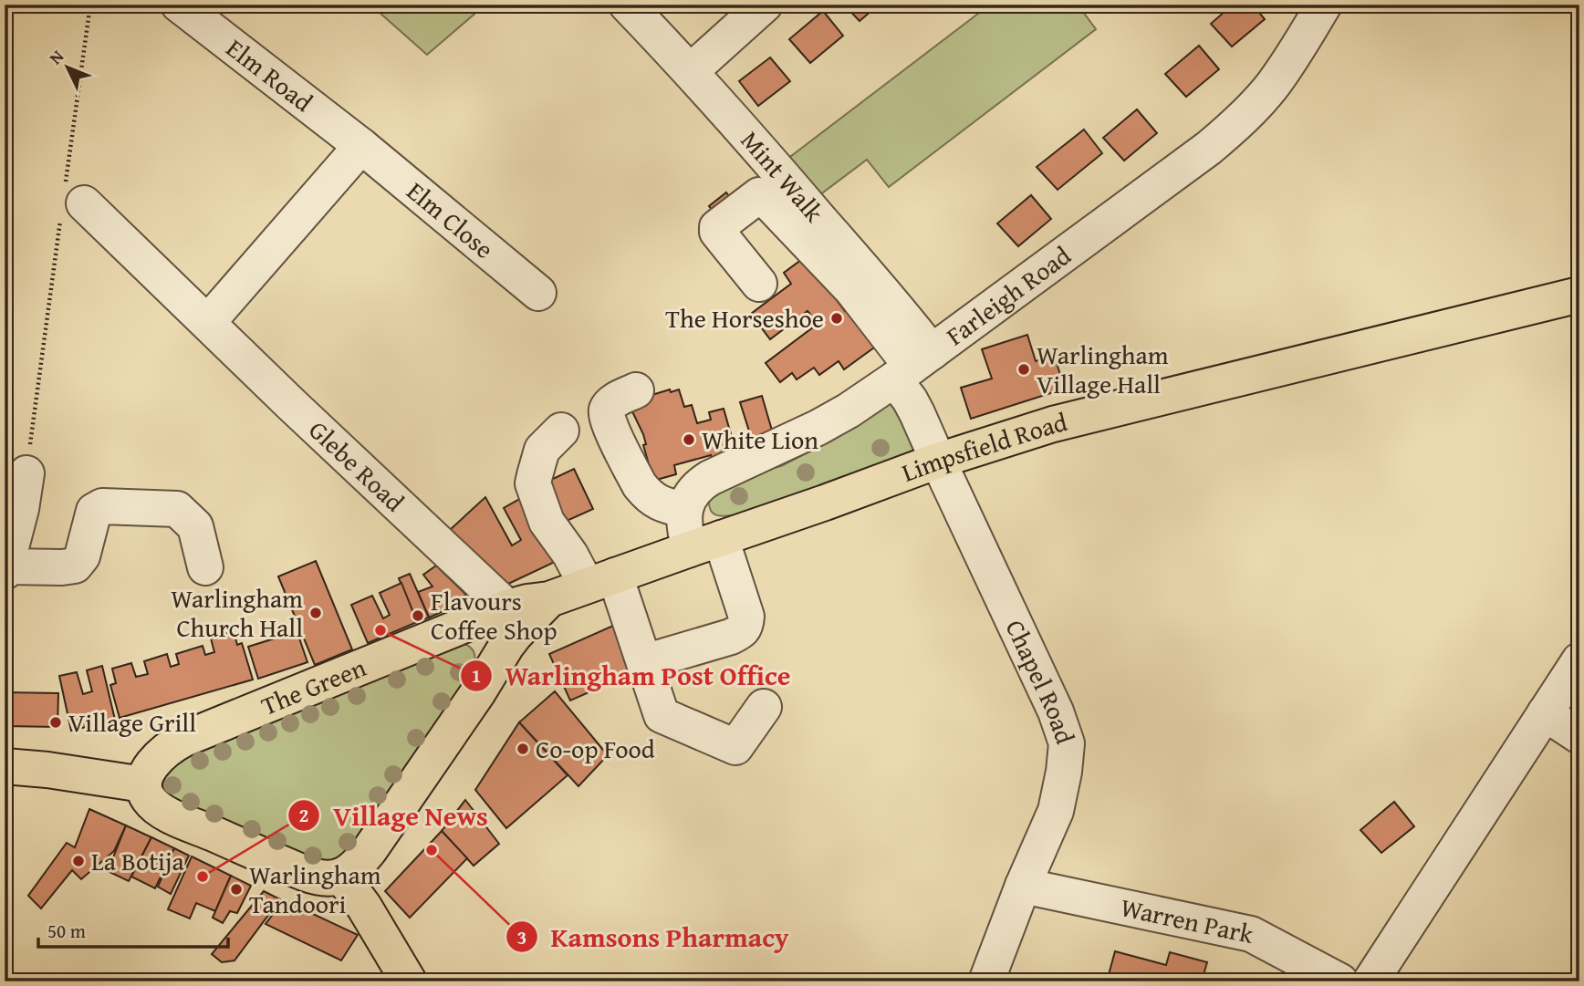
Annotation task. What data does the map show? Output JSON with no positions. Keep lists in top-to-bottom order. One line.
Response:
{"streets":{"main road":["Limpsfield Road","The Green"],"street":["Elm Road","Mint Walk","Elm Close","Farleigh Road","Glebe Road","Chapel Road","Warren Park"]},"crossings":[["Elm Road","Elm Close"],["Mint Walk","Farleigh Road"],["Mint Walk","Chapel Road"],["Farleigh Road","Chapel Road"],["Limpsfield Road","Glebe Road"],["Limpsfield Road","Chapel Road"],["Limpsfield Road","The Green"],["Chapel Road","Warren Park"]],"places":["The Horseshoe","Warlingham Village Hall","White Lion","Warlingham Church Hall","Flavours Coffee Shop","Warlingham Post Office","Village Grill","Co-op Food","Kamsons Pharmacy","La Botija","Village News","Warlingham Tandoori"],"scale_bar":"50 m","north":"top left"}
